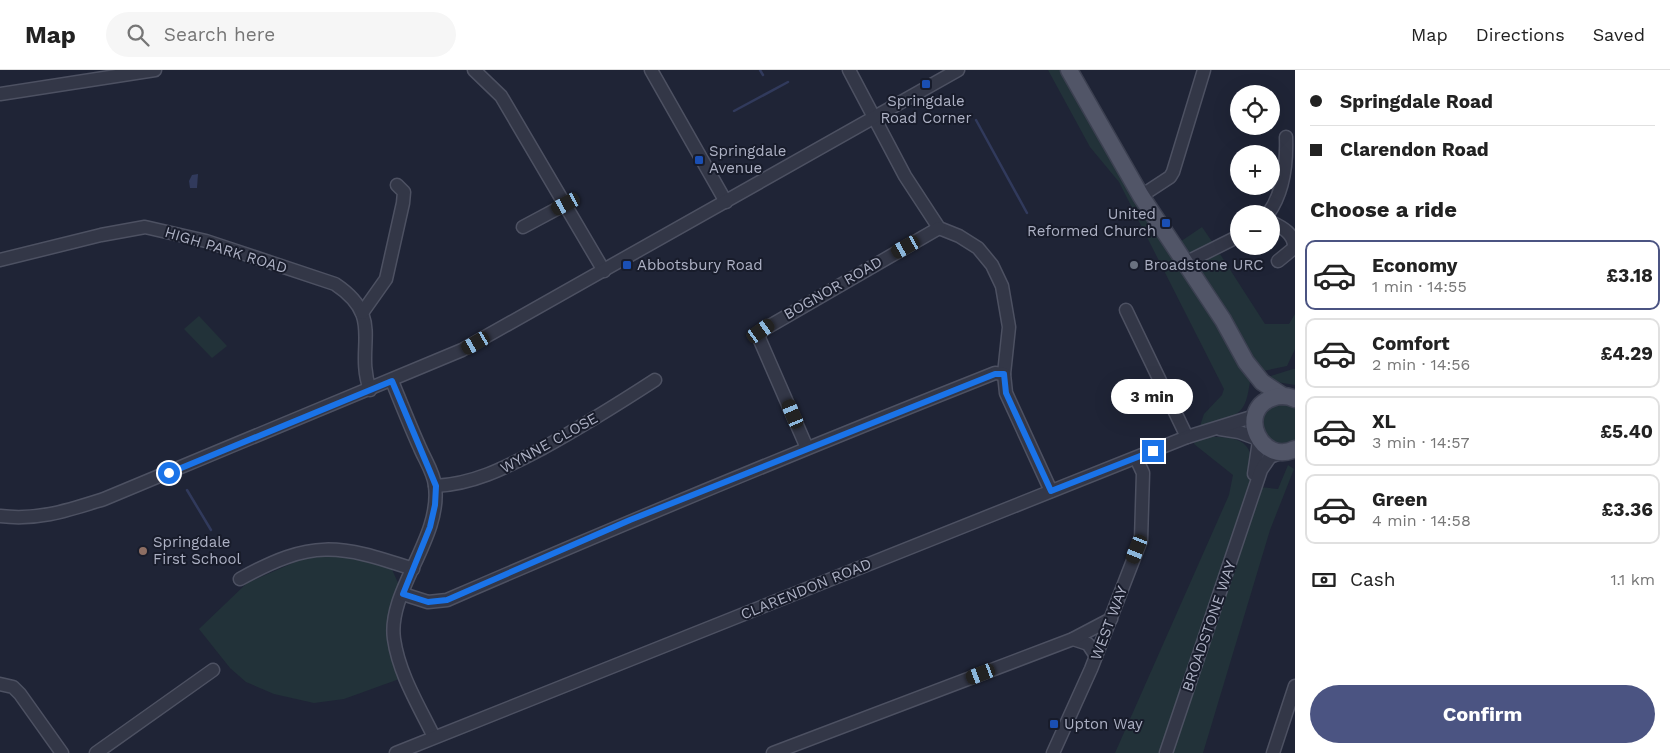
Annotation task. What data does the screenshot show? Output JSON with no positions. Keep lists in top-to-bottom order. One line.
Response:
{"streets":{"street":["HIGH PARK ROAD","BOGNOR ROAD","WYNNE CLOSE","CLARENDON ROAD","WEST WAY","BROADSTONE WAY"]},"crossings":[["CLARENDON ROAD","WEST WAY"],["CLARENDON ROAD","BROADSTONE WAY"]],"places":{"transit":["Springdale Road Corner","Springdale Avenue","United Reformed Church","Abbotsbury Road","Upton Way"],"other":["Broadstone URC","Springdale First School"]},"page":{"header":"Map","search":"Search here","nav":["Map","Directions","Saved"],"banner":["Springdale Road","Clarendon Road"],"map_buttons":["+","−"],"heading":"Choose a ride","list":[{"name":"Economy","note":"1 min · 14:55","value":"£3.18"},{"name":"Comfort","note":"2 min · 14:56","value":"£4.29"},{"name":"XL","note":"3 min · 14:57","value":"£5.40"},{"name":"Green","note":"4 min · 14:58","value":"£3.36"}],"bubble":"3 min","pay":["Cash","1.1 km"],"buttons":"Confirm"}}
